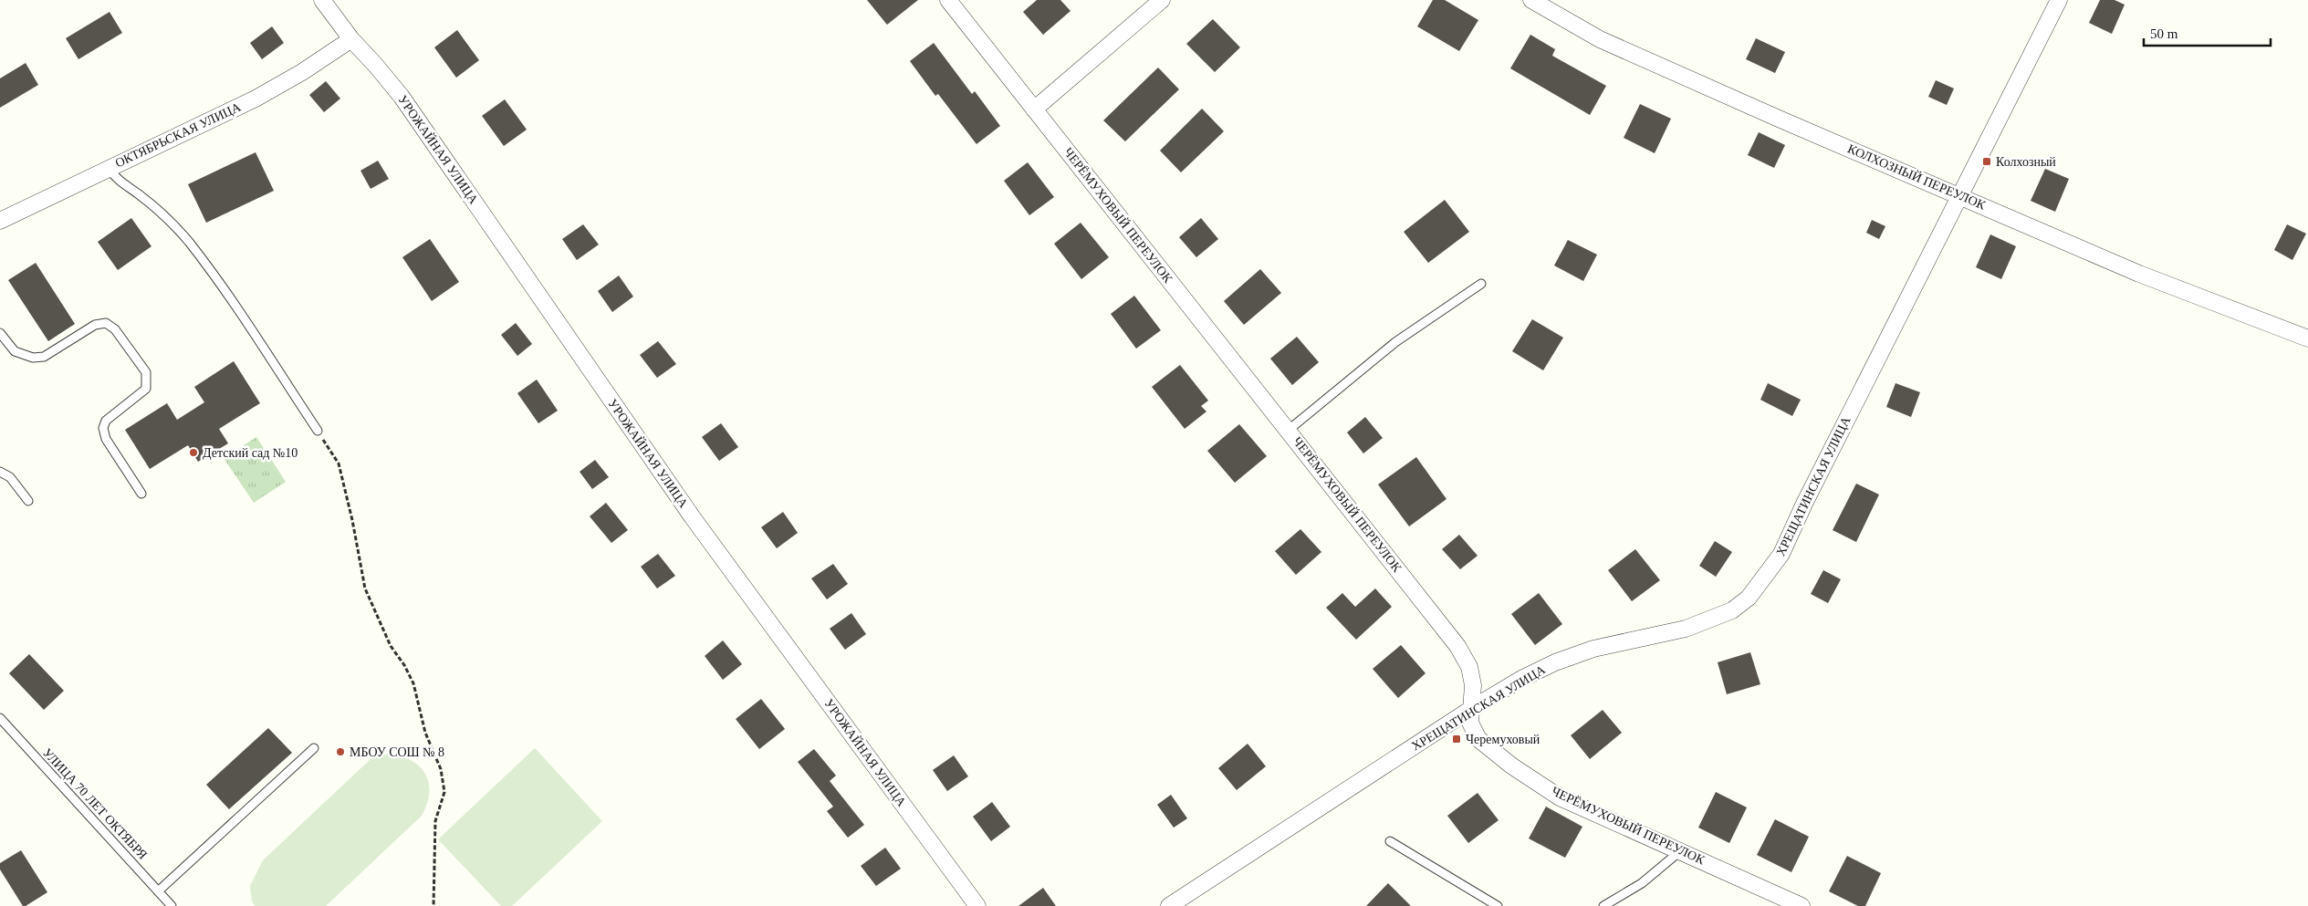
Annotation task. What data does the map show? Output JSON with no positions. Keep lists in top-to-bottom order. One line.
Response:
{"streets":{"street":["ОКТЯБРЬСКАЯ УЛИЦА","УРОЖАЙНАЯ УЛИЦА","КОЛХОЗНЫЙ ПЕРЕУЛОК","ЧЕРЁМУХОВЫЙ ПЕРЕУЛОК","ХРЕЩАТИНСКАЯ УЛИЦА"],"lane":["УЛИЦА 70 ЛЕТ ОКТЯБРЯ"]},"crossings":[["ОКТЯБРЬСКАЯ УЛИЦА","УРОЖАЙНАЯ УЛИЦА"],["КОЛХОЗНЫЙ ПЕРЕУЛОК","ХРЕЩАТИНСКАЯ УЛИЦА"],["ЧЕРЁМУХОВЫЙ ПЕРЕУЛОК","ХРЕЩАТИНСКАЯ УЛИЦА"]],"places":{"transit":["Колхозный","Черемуховый"],"other":["Детский сад №10","МБОУ СОШ № 8"]},"scale_bar":"50 m"}
